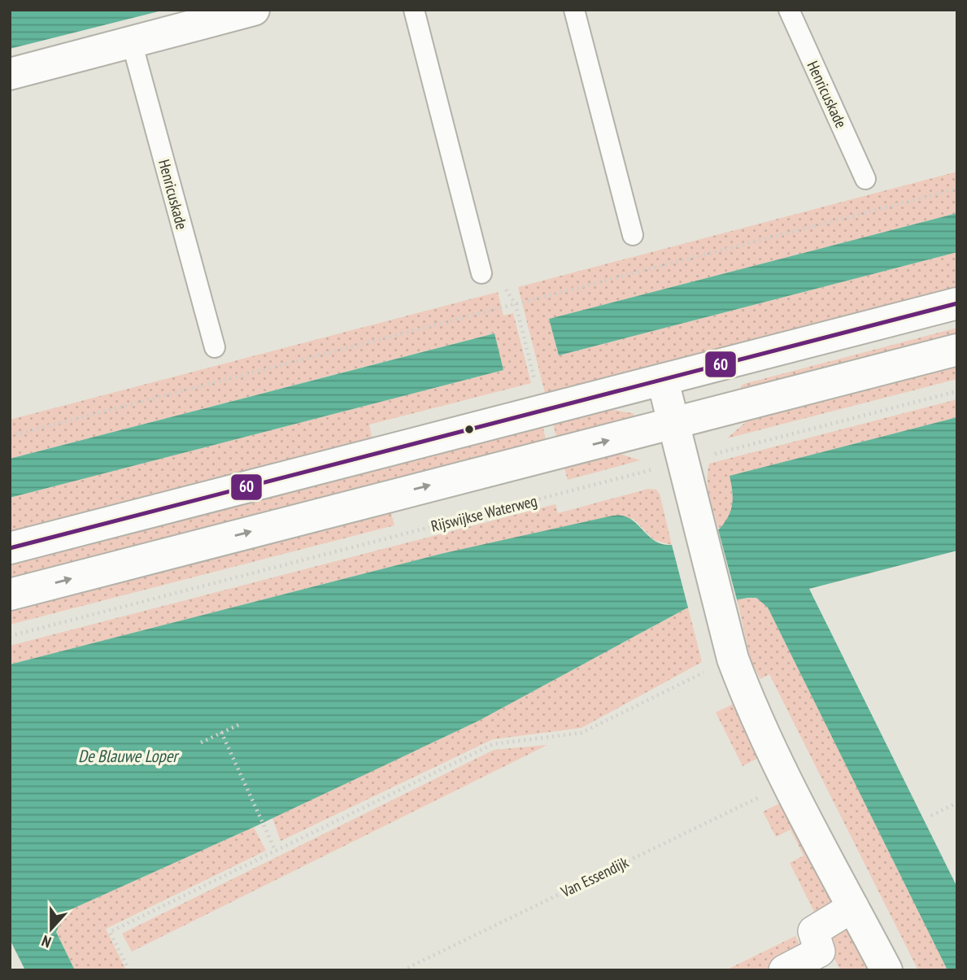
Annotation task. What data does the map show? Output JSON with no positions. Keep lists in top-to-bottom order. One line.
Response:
{"streets":{"lane":["Henricuskade"],"path":["Rijswijkse Waterweg","Van Essendijk"]},"water":["De Blauwe Loper"],"lines":["transit line 60"],"north":"bottom"}
